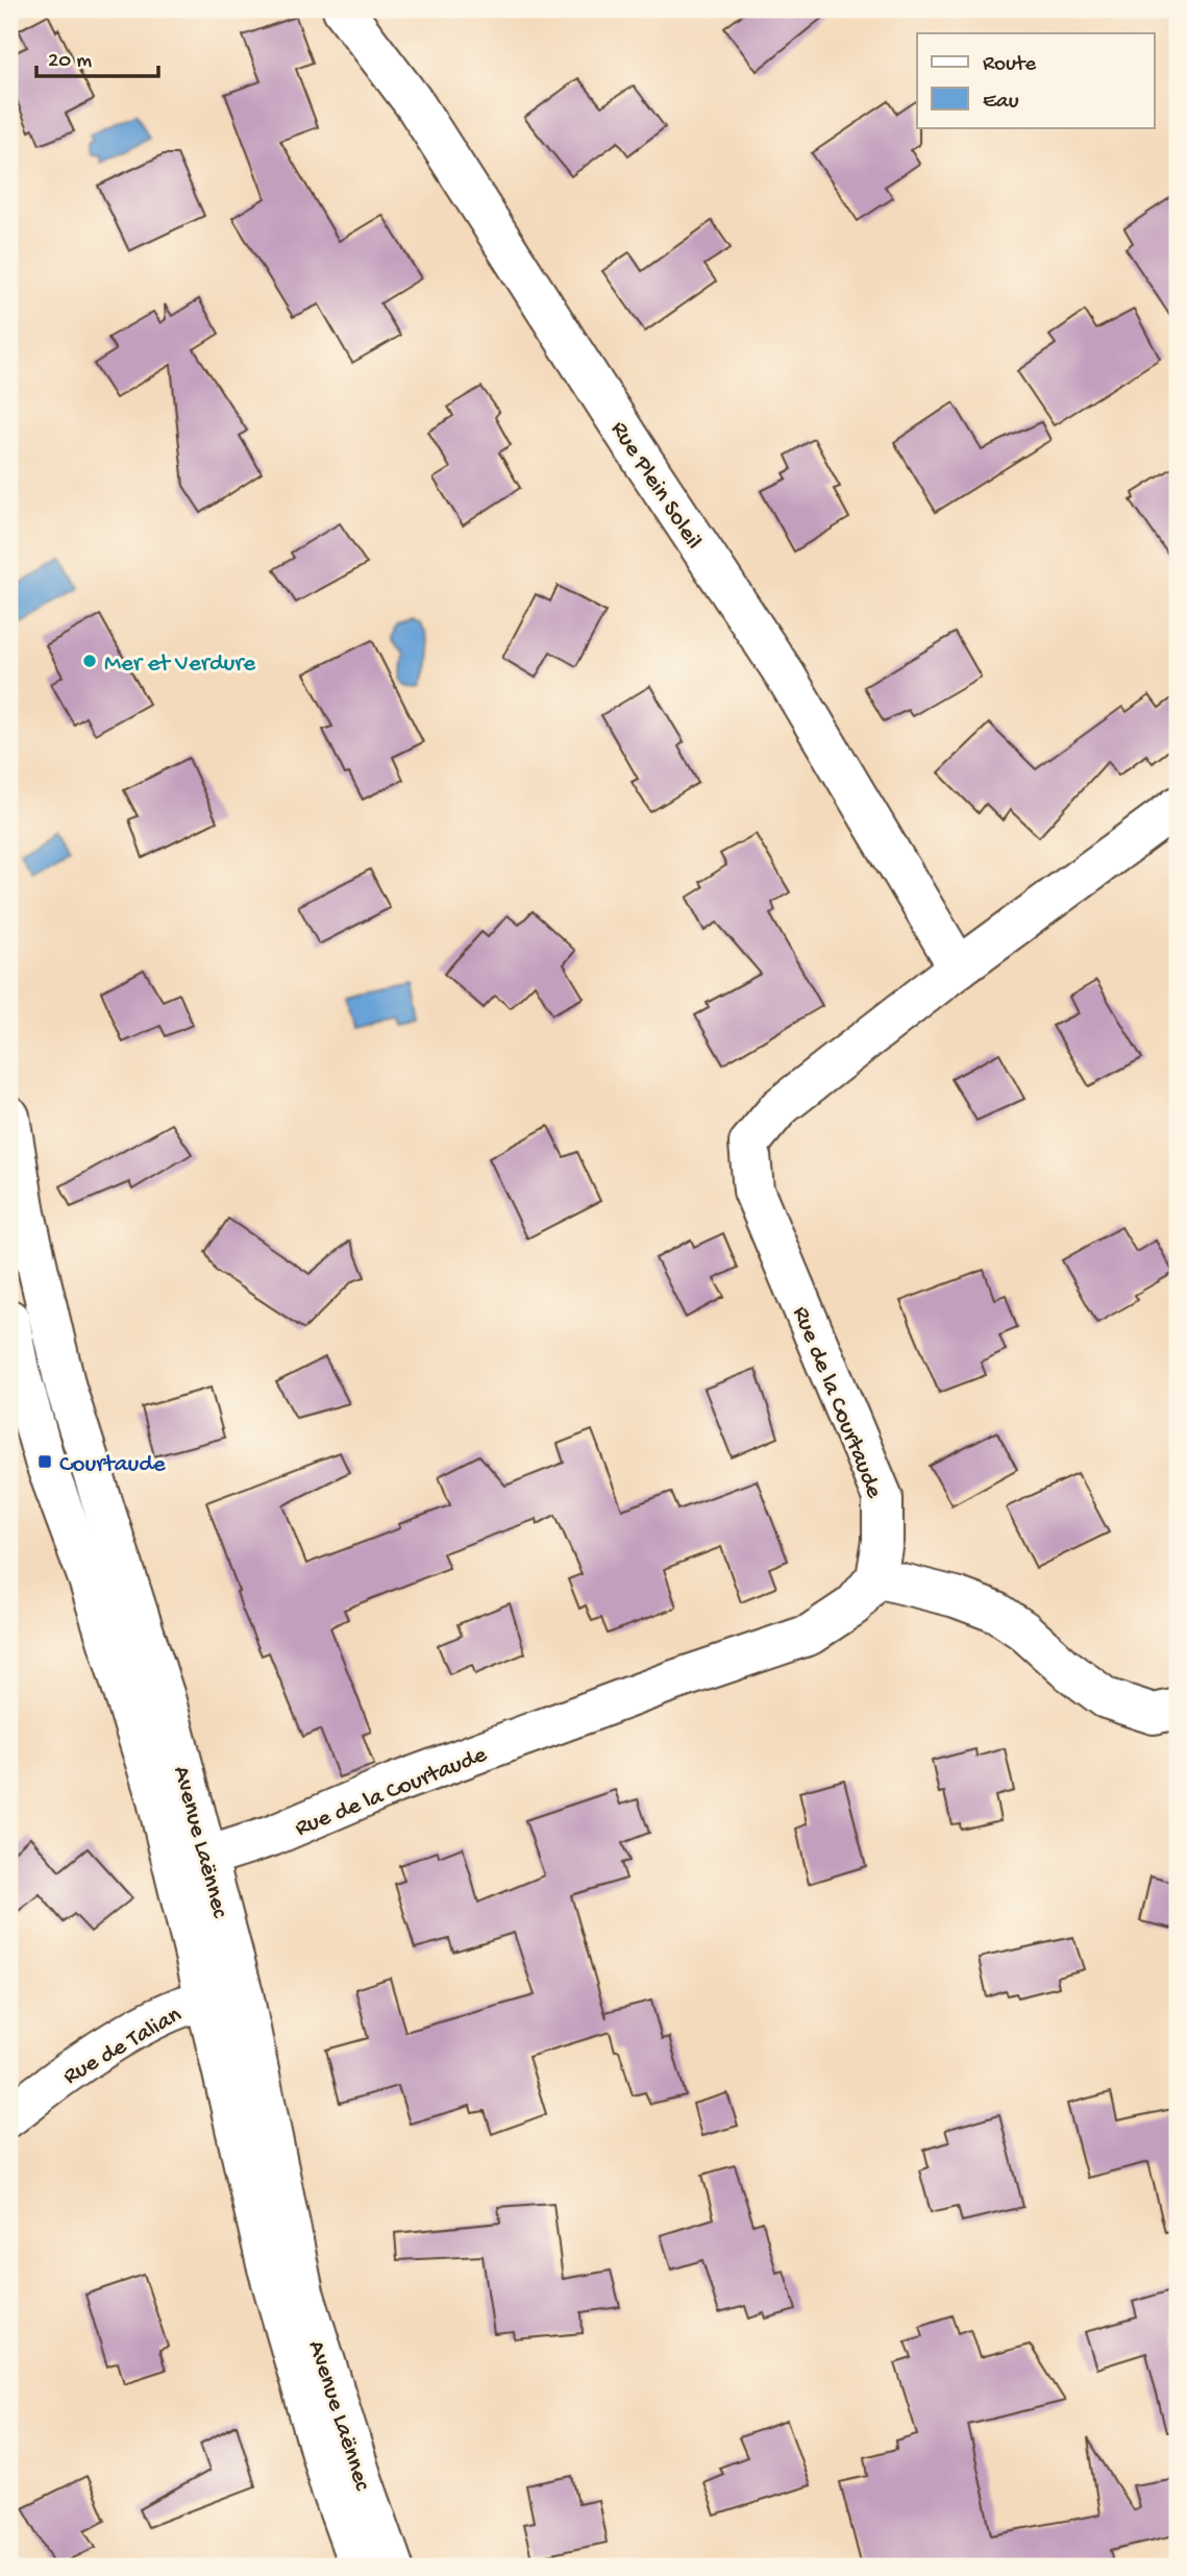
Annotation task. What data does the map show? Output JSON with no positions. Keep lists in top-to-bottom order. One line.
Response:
{"streets":{"street":["Rue Plein Soleil","Rue de la Courtaude","Avenue Laënnec","Rue de Talian"]},"crossings":[["Rue Plein Soleil","Rue de la Courtaude"],["Rue de la Courtaude","Avenue Laënnec"],["Avenue Laënnec","Rue de Talian"]],"places":{"other":["Mer et Verdure"],"transit":["Courtaude"]},"legend":["Route","Eau"],"scale_bar":"20 m"}
